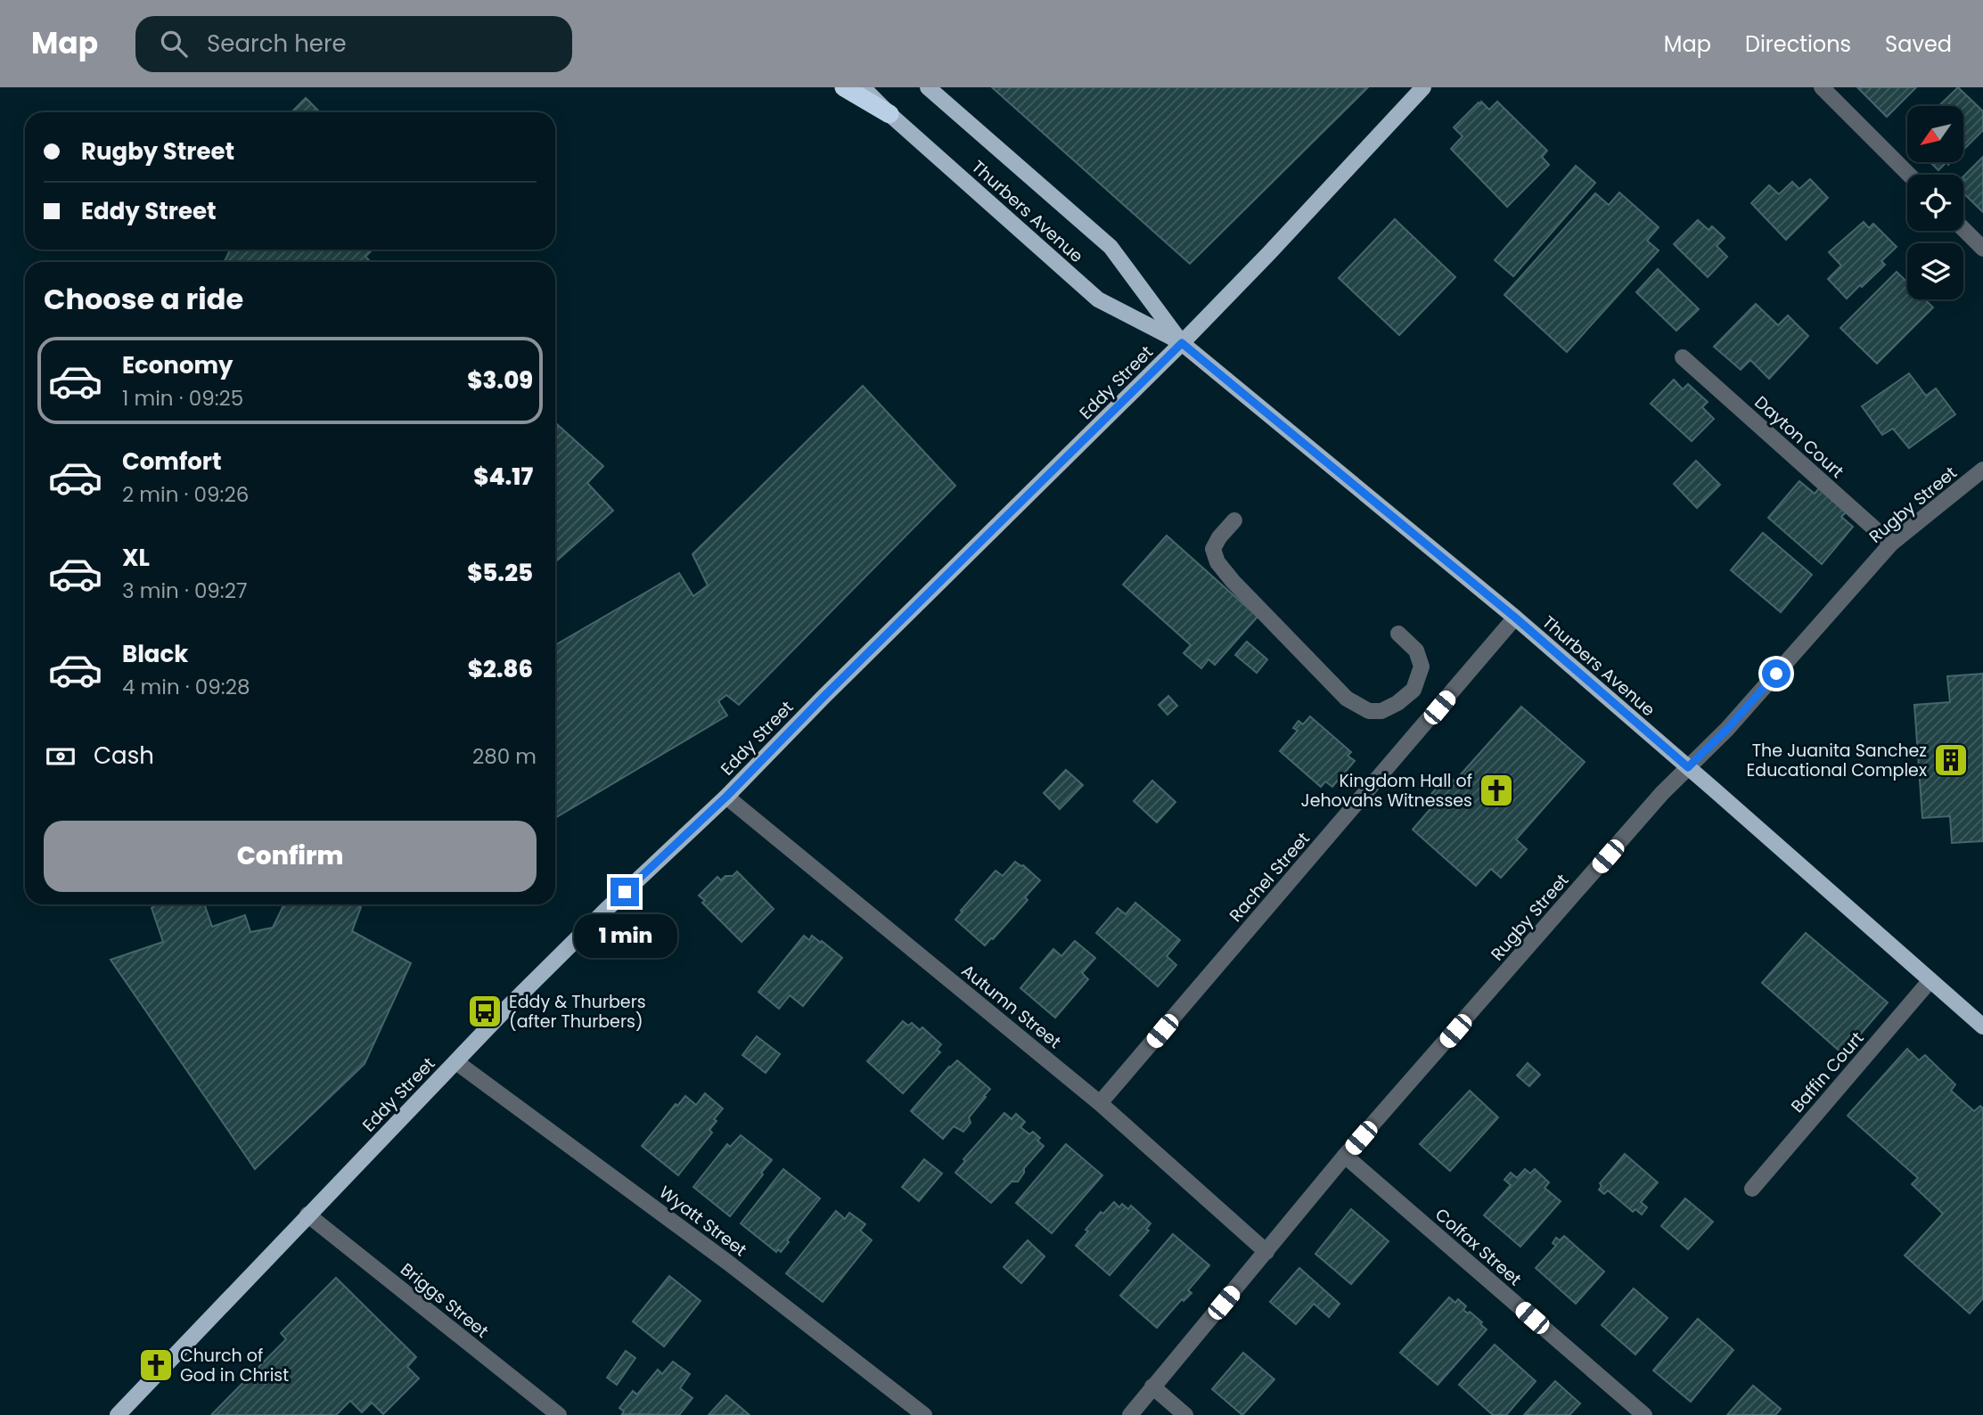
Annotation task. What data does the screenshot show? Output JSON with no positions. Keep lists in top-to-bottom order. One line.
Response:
{"streets":{"main road":["Thurbers Avenue","Eddy Street"],"street":["Dayton Court","Rugby Street","Rachel Street","Autumn Street","Baffin Court","Wyatt Street","Colfax Street","Briggs Street"]},"crossings":[["Thurbers Avenue","Eddy Street"],["Thurbers Avenue","Rugby Street"],["Thurbers Avenue","Rachel Street"],["Thurbers Avenue","Baffin Court"],["Eddy Street","Autumn Street"],["Eddy Street","Wyatt Street"],["Eddy Street","Briggs Street"],["Dayton Court","Rugby Street"],["Rugby Street","Autumn Street"],["Rugby Street","Colfax Street"],["Rachel Street","Autumn Street"]],"places":{"building":["The Juanita Sanchez Educational Complex"],"church":["Kingdom Hall of Jehovahs Witnesses","Church of God in Christ"],"bus stop":["Eddy & Thurbers (after Thurbers)"]},"north":"bottom left","page":{"header":"Map","search":"Search here","nav":["Map","Directions","Saved"],"banner":["Rugby Street","Eddy Street"],"heading":"Choose a ride","list":[{"name":"Economy","note":"1 min · 09:25","value":"$3.09"},{"name":"Comfort","note":"2 min · 09:26","value":"$4.17"},{"name":"XL","note":"3 min · 09:27","value":"$5.25"},{"name":"Black","note":"4 min · 09:28","value":"$2.86"}],"pay":["Cash","280 m"],"buttons":"Confirm","bubble":"1 min"}}
